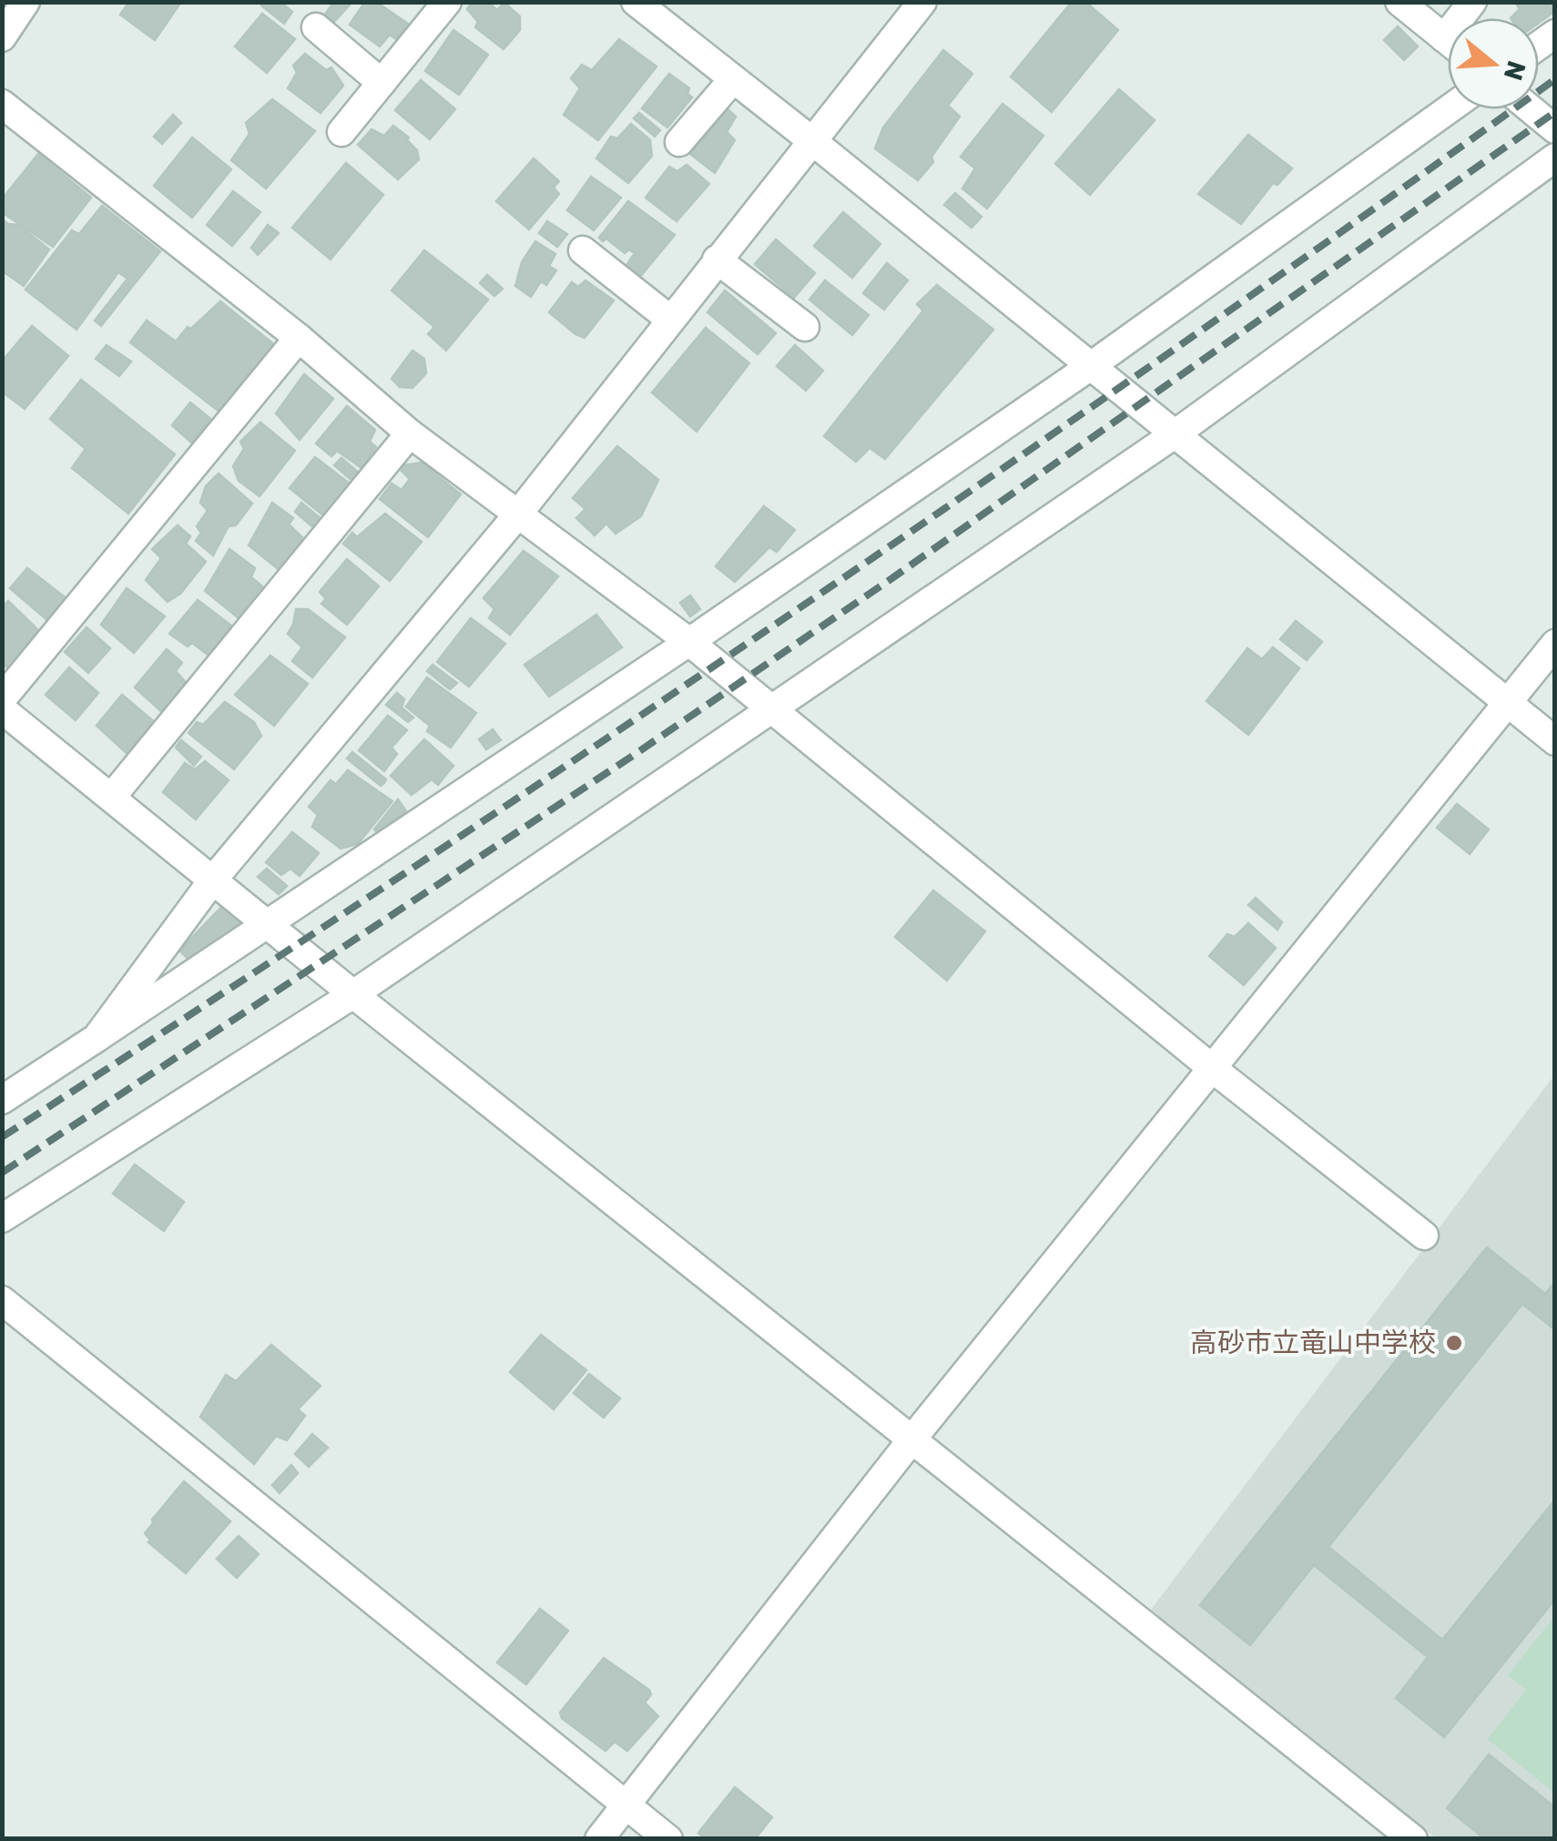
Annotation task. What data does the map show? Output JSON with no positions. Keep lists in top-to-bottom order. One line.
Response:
{"places":["高砂市立竜山中学校"],"north":"right"}
